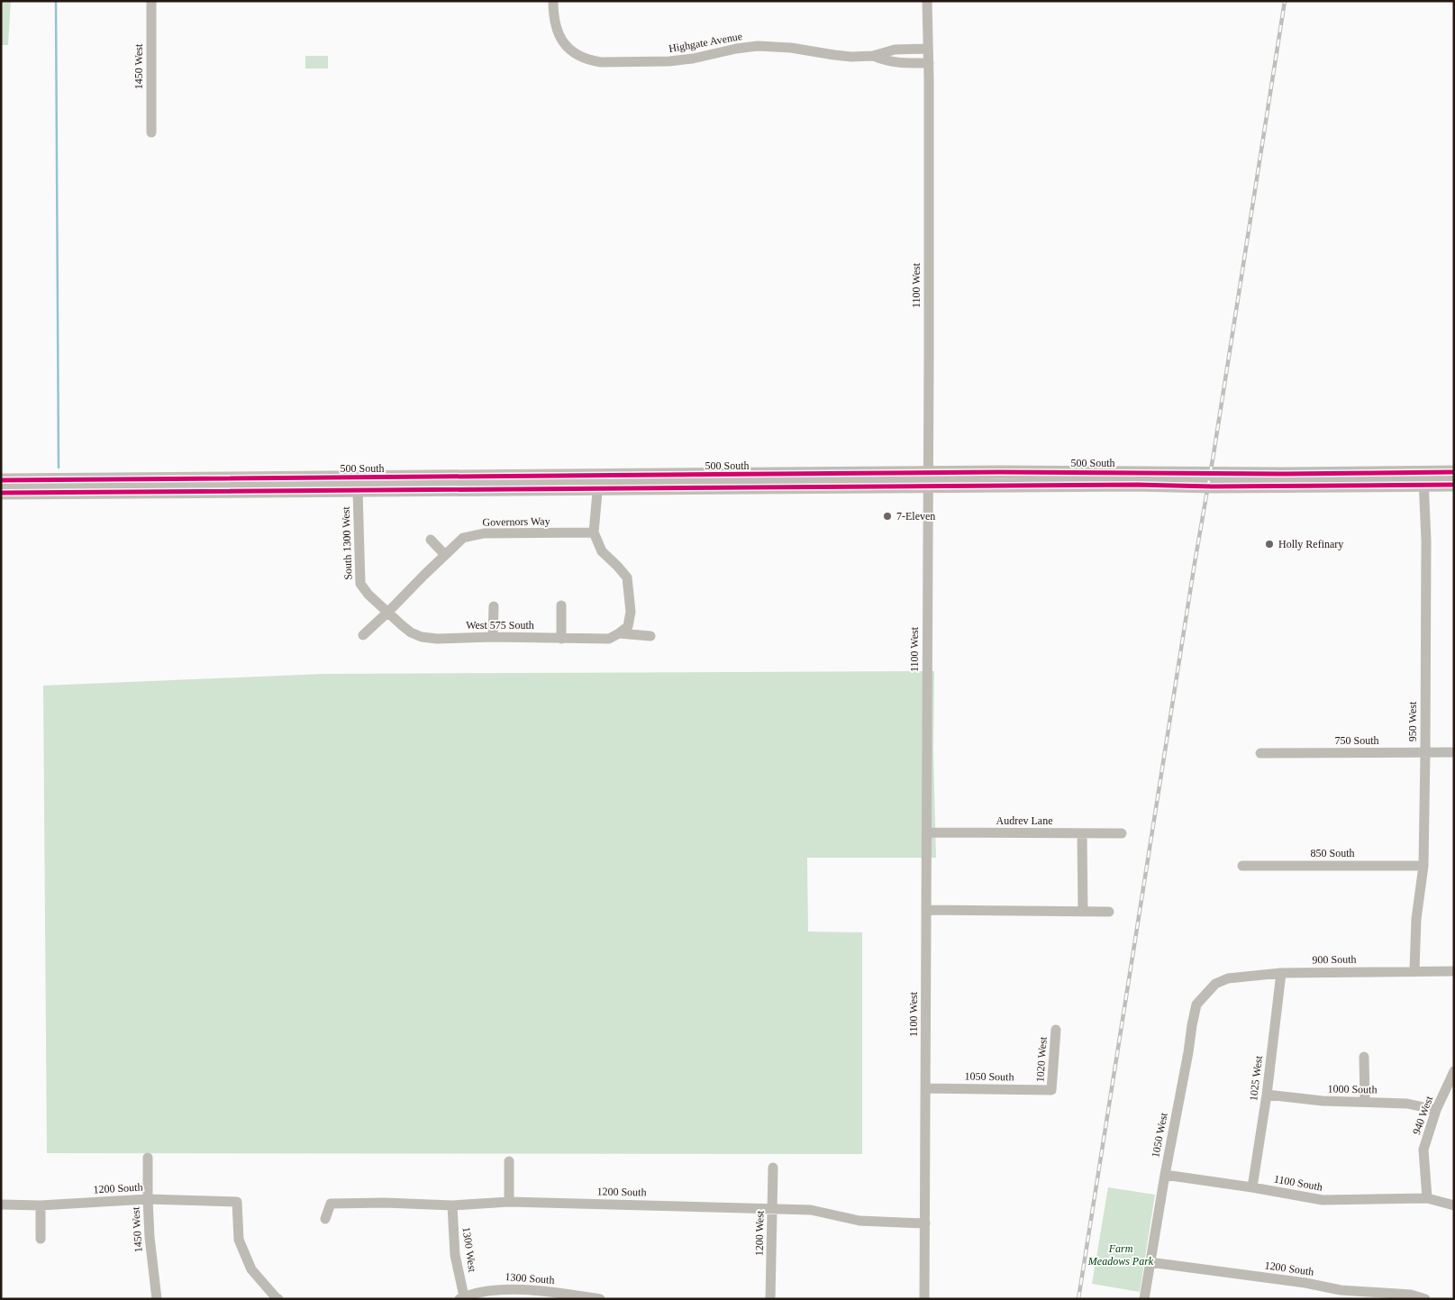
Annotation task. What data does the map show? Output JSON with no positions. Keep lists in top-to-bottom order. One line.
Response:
{"streets":{"main road":["500 South"],"street":["Highgate Avenue","1450 West","1100 West","Governors Way","South 1300 West","West 575 South","950 West","750 South","Audrev Lane","850 South","900 South","1020 West","1050 South","1025 West","1000 South","940 West","1050 West","1100 South","1200 South","1200 West","1300 West","1300 South"]},"crossings":[["Highgate Avenue","1100 West"],["1450 West","1200 South"],["1100 West","500 South"],["1100 West","Audrev Lane"],["1100 West","1050 South"],["1100 West","1200 South"],["500 South","South 1300 West"],["500 South","950 West"],["Governors Way","South 1300 West"],["Governors Way","West 575 South"],["South 1300 West","West 575 South"],["950 West","750 South"],["950 West","850 South"],["950 West","900 South"],["900 South","1025 West"],["900 South","1050 West"],["1020 West","1050 South"],["1025 West","1000 South"],["1025 West","1100 South"],["1000 South","940 West"],["940 West","1100 South"],["1050 West","1100 South"],["1050 West","1200 South"],["1200 South","1200 West"],["1200 South","1300 West"],["1300 West","1300 South"]],"parks":["Farm Meadows Park"],"places":["7-Eleven","Holly Refinary"]}
